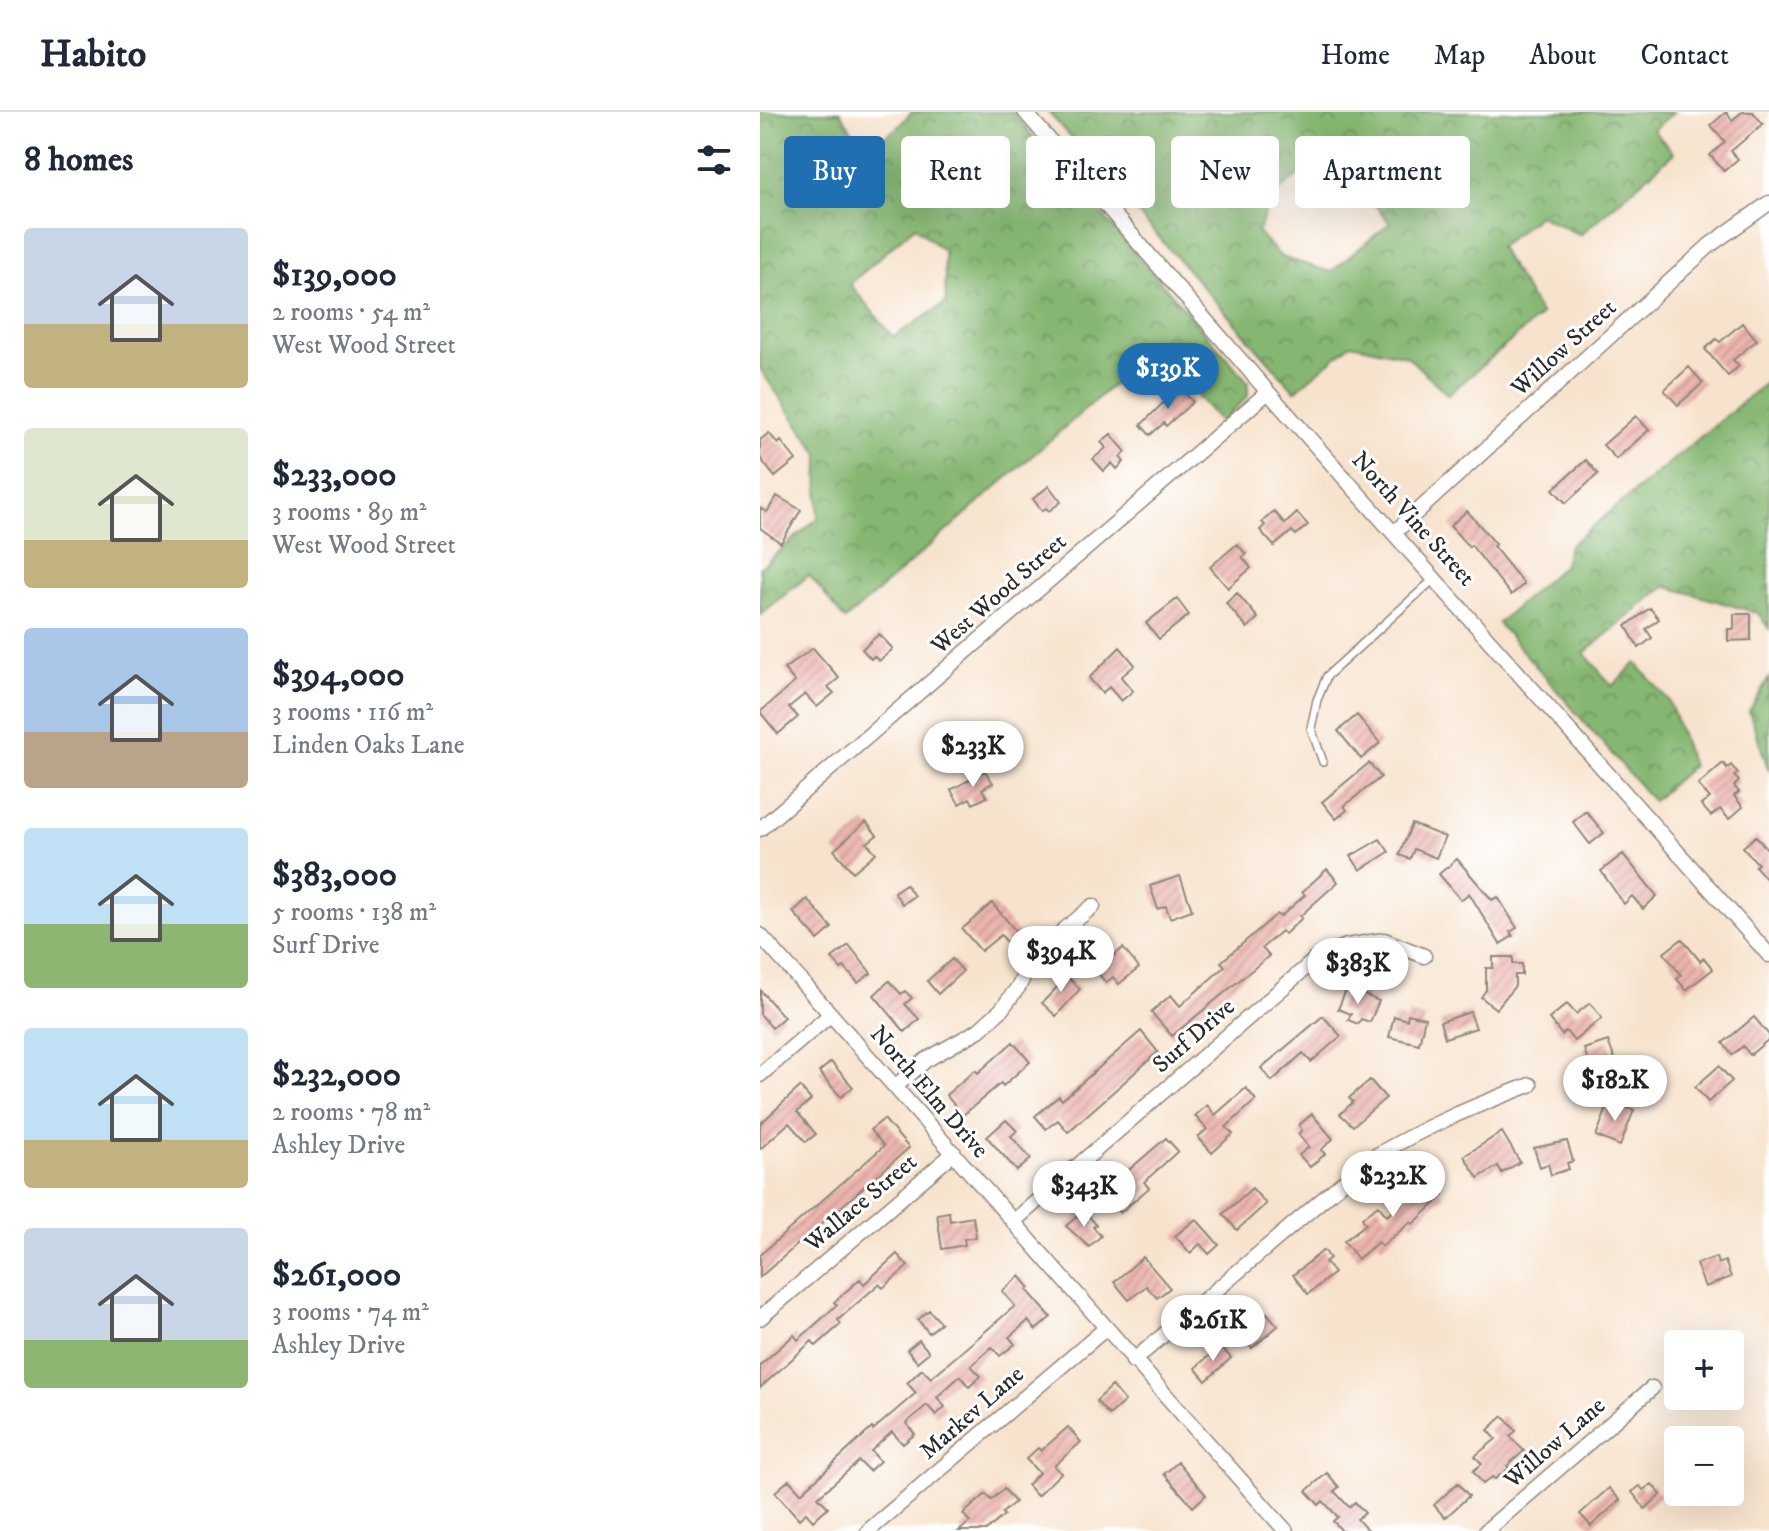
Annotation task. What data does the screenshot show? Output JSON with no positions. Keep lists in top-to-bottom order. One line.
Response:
{"streets":{"street":["Willow Street","North Vine Street","West Wood Street","Surf Drive","North Elm Drive","Wallace Street","Markev Lane","Willow Lane"]},"crossings":[["Willow Street","North Vine Street"],["North Vine Street","West Wood Street"],["Surf Drive","North Elm Drive"],["North Elm Drive","Wallace Street"],["North Elm Drive","Markev Lane"]],"page":{"header":"Habito","nav":["Home","Map","About","Contact"],"heading":"8 homes","chip":["Buy","Rent","Filters","New","Apartment"],"list":[{"name":"$139,000","note":"2 rooms · 54 m² · West Wood Street"},{"name":"$233,000","note":"3 rooms · 89 m² · West Wood Street"},{"name":"$394,000","note":"3 rooms · 116 m² · Linden Oaks Lane"},{"name":"$383,000","note":"5 rooms · 138 m² · Surf Drive"},{"name":"$232,000","note":"2 rooms · 78 m² · Ashley Drive"},{"name":"$261,000","note":"3 rooms · 74 m² · Ashley Drive"}],"price":["$139K","$233K","$394K","$383K","$182K","$232K","$343K","$261K"],"map_buttons":["+","−"]}}
